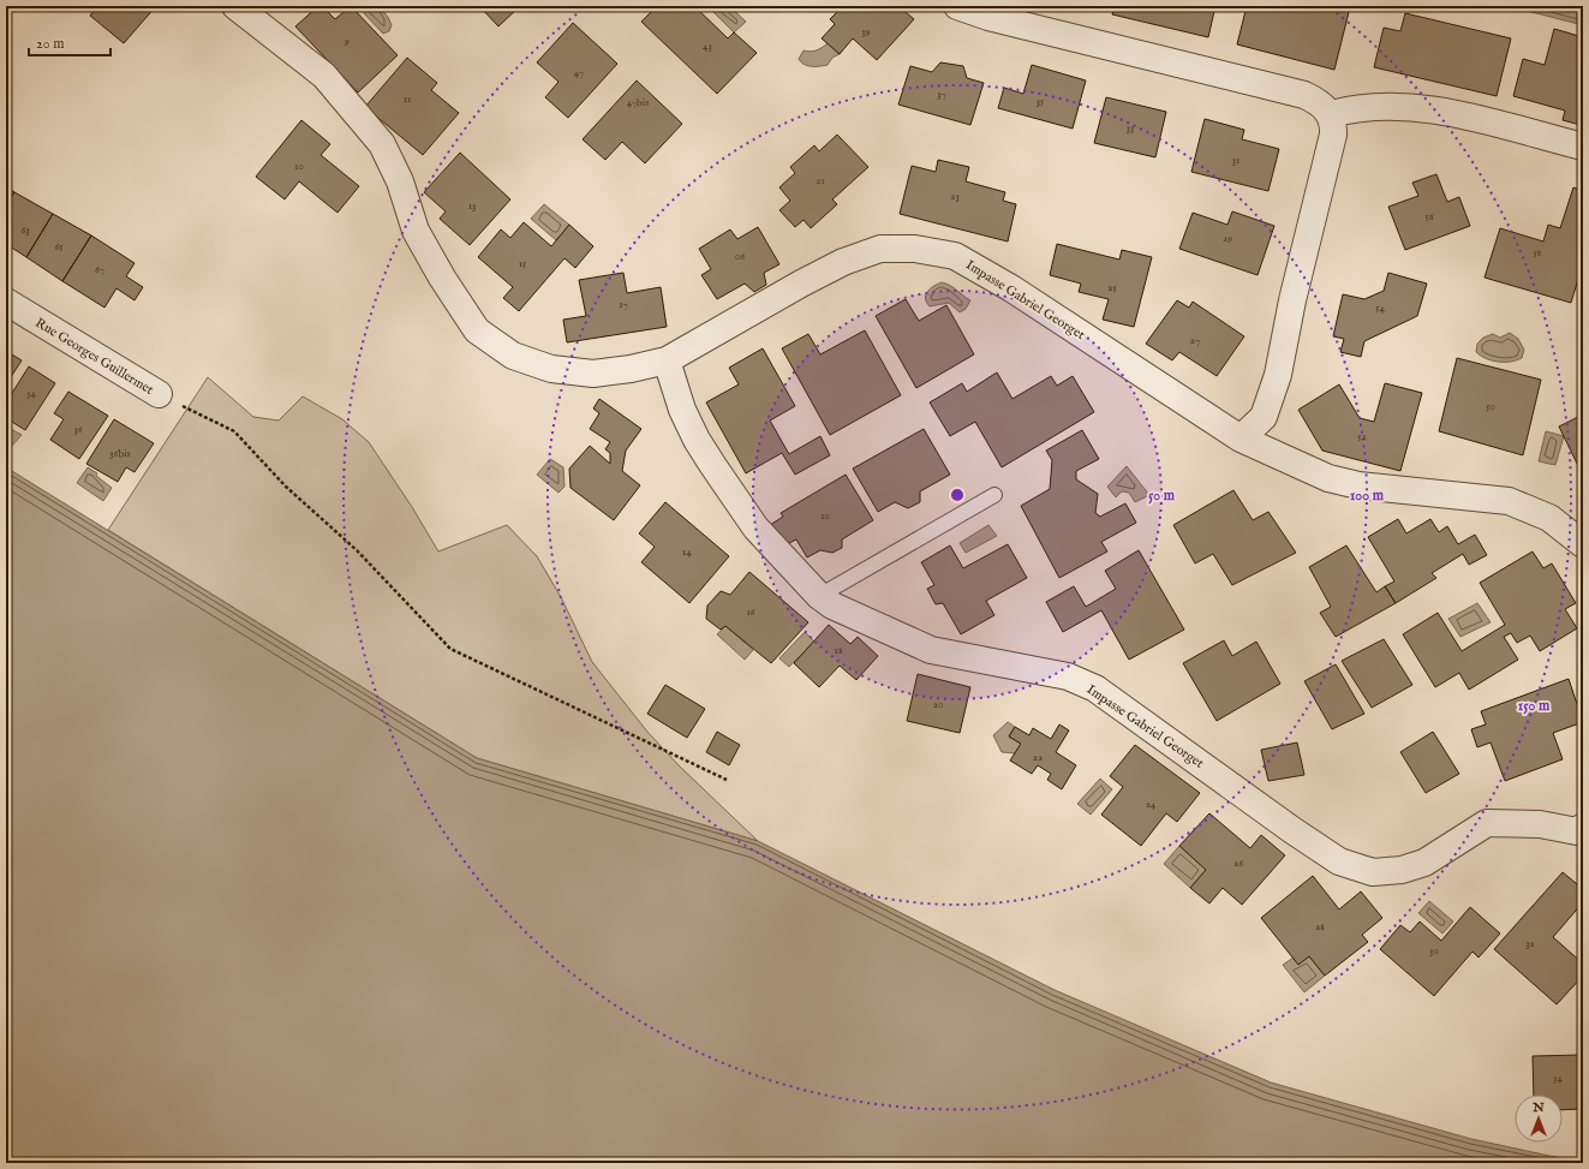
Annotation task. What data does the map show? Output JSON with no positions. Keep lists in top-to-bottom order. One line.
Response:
{"streets":{"street":["Impasse Gabriel Georget","Rue Georges Guillermet"]},"house_numbers":["39","9","43","47","37","11","35","47bis","33","31","10","21","23","13","56","63","29","65","58","06","15","67","25","17","54","27","34","50","36","52","36bis","10","14","16","18","20","22","24","26","28","32","30","34"],"scale_bar":"20 m","north":"top","rings":["50 m","100 m","150 m"]}
